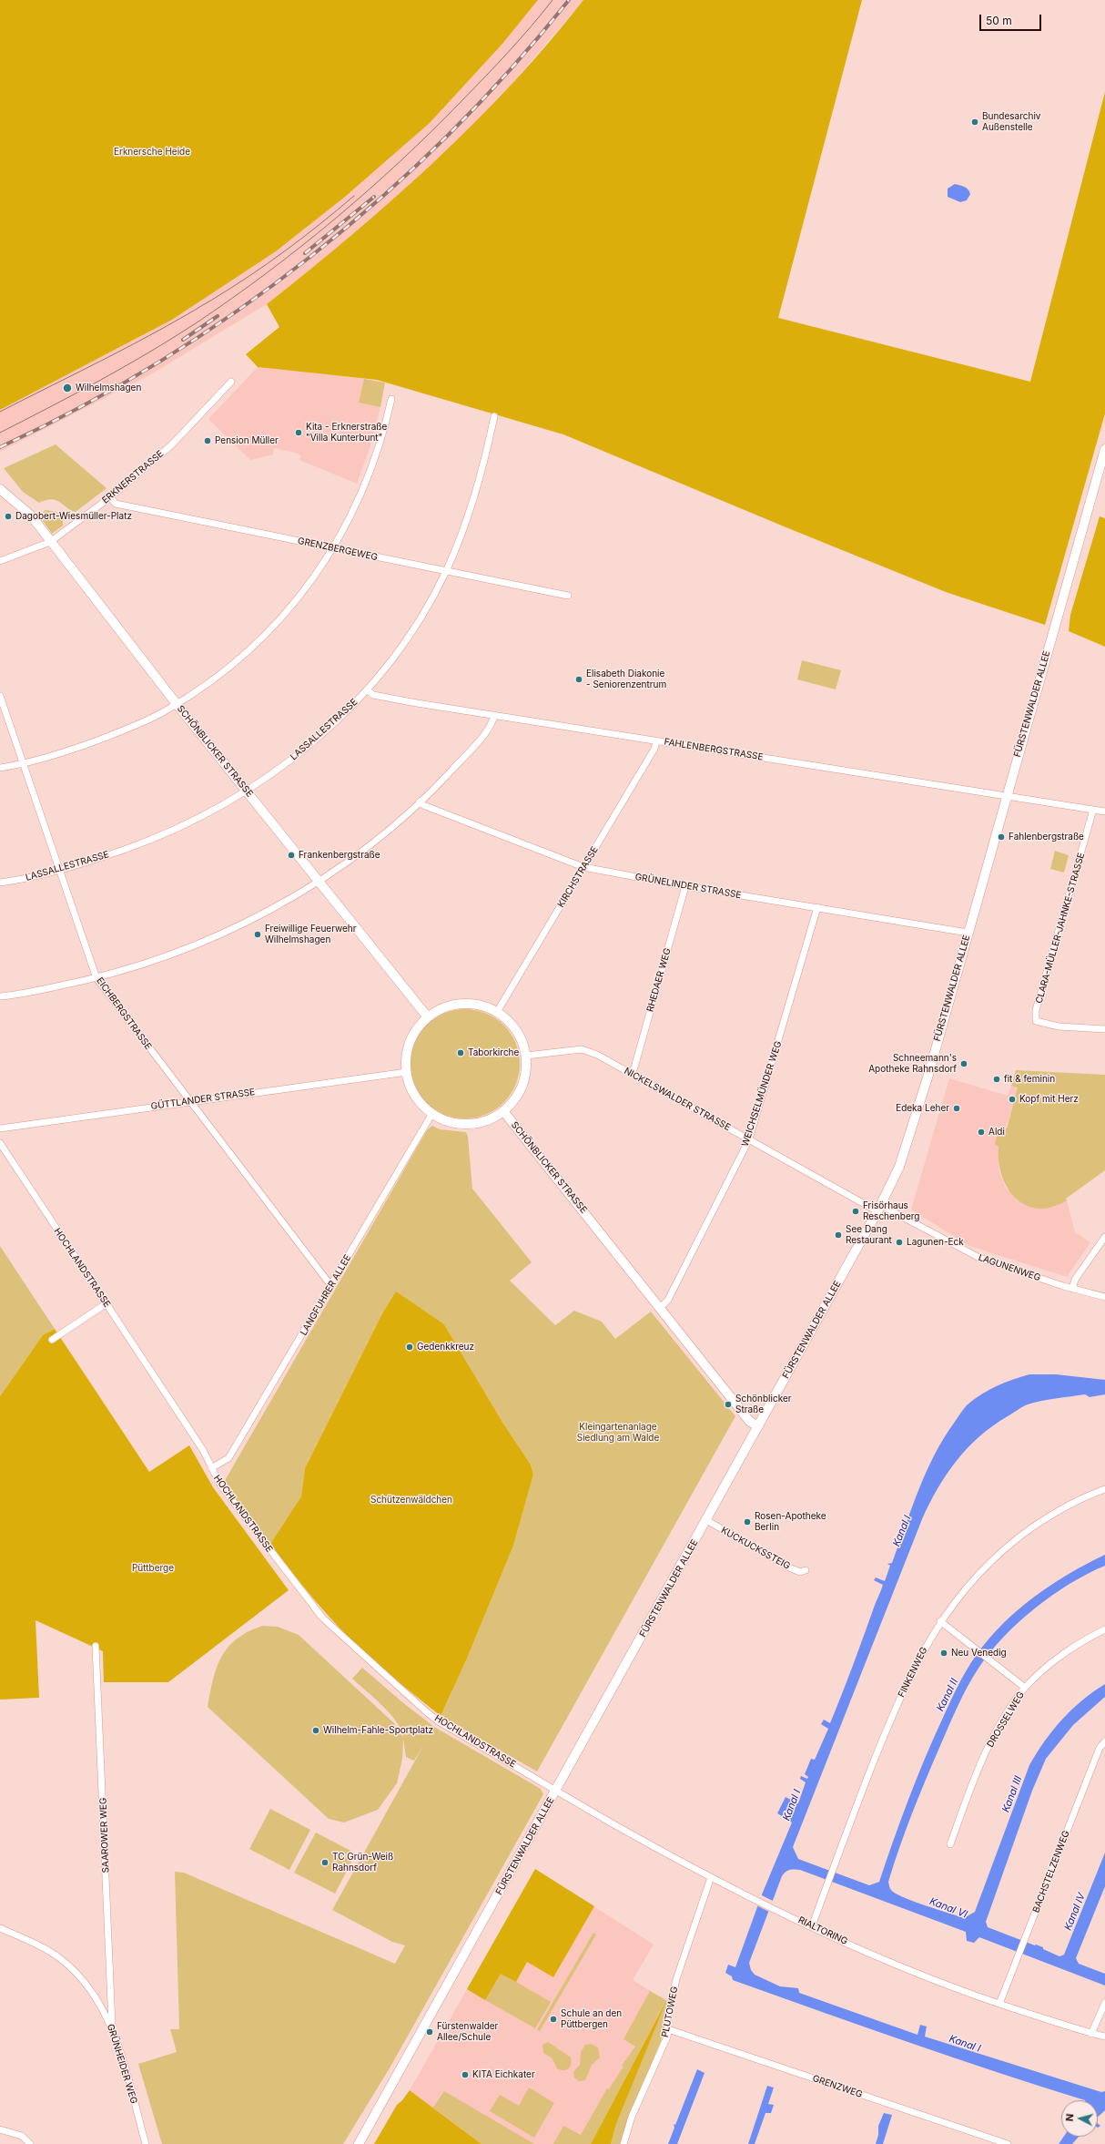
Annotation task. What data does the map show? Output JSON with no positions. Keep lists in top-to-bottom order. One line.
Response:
{"streets":{"main road":["FÜRSTENWALDER ALLEE","SCHÖNBLICKER STRASSE"],"street":["ERKNERSTRASSE","GRENZBERGEWEG","LASSALLESTRASSE","FAHLENBERGSTRASSE","KIRCHSTRASSE","GRÜNELINDER STRASSE","CLARA-MÜLLER-JAHNKE-STRASSE","RHEDAER WEG","EICHBERGSTRASSE","WEICHSELMÜNDER WEG","GÜTTLANDER STRASSE","NICKELSWALDER STRASSE","HOCHLANDSTRASSE","LAGUNENWEG","LANGFUHRER ALLEE","KUCKUCKSSTEIG","FINKENWEG","DROSSELWEG","SAAROWER WEG","BACHSTELZENWEG","RIALTORING","PLUTOWEG","GRÜNHEIDER WEG","GRENZWEG"]},"crossings":[["ERKNERSTRASSE","GRENZBERGEWEG"],["ERKNERSTRASSE","SCHÖNBLICKER STRASSE"],["GRENZBERGEWEG","LASSALLESTRASSE"],["FÜRSTENWALDER ALLEE","FAHLENBERGSTRASSE"],["FÜRSTENWALDER ALLEE","SCHÖNBLICKER STRASSE"],["FÜRSTENWALDER ALLEE","GRÜNELINDER STRASSE"],["FÜRSTENWALDER ALLEE","NICKELSWALDER STRASSE"],["FÜRSTENWALDER ALLEE","HOCHLANDSTRASSE"],["FÜRSTENWALDER ALLEE","LAGUNENWEG"],["FÜRSTENWALDER ALLEE","KUCKUCKSSTEIG"],["FÜRSTENWALDER ALLEE","RIALTORING"],["LASSALLESTRASSE","FAHLENBERGSTRASSE"],["LASSALLESTRASSE","SCHÖNBLICKER STRASSE"],["LASSALLESTRASSE","EICHBERGSTRASSE"],["FAHLENBERGSTRASSE","KIRCHSTRASSE"],["FAHLENBERGSTRASSE","CLARA-MÜLLER-JAHNKE-STRASSE"],["SCHÖNBLICKER STRASSE","KIRCHSTRASSE"],["SCHÖNBLICKER STRASSE","WEICHSELMÜNDER WEG"],["SCHÖNBLICKER STRASSE","GÜTTLANDER STRASSE"],["SCHÖNBLICKER STRASSE","NICKELSWALDER STRASSE"],["SCHÖNBLICKER STRASSE","LANGFUHRER ALLEE"],["KIRCHSTRASSE","GRÜNELINDER STRASSE"],["KIRCHSTRASSE","GÜTTLANDER STRASSE"],["KIRCHSTRASSE","NICKELSWALDER STRASSE"],["KIRCHSTRASSE","LANGFUHRER ALLEE"],["GRÜNELINDER STRASSE","RHEDAER WEG"],["GRÜNELINDER STRASSE","WEICHSELMÜNDER WEG"],["RHEDAER WEG","NICKELSWALDER STRASSE"],["EICHBERGSTRASSE","GÜTTLANDER STRASSE"],["EICHBERGSTRASSE","LANGFUHRER ALLEE"],["WEICHSELMÜNDER WEG","NICKELSWALDER STRASSE"],["GÜTTLANDER STRASSE","NICKELSWALDER STRASSE"],["GÜTTLANDER STRASSE","LANGFUHRER ALLEE"],["NICKELSWALDER STRASSE","LAGUNENWEG"],["NICKELSWALDER STRASSE","LANGFUHRER ALLEE"],["HOCHLANDSTRASSE","LANGFUHRER ALLEE"],["HOCHLANDSTRASSE","RIALTORING"],["FINKENWEG","RIALTORING"],["SAAROWER WEG","GRÜNHEIDER WEG"],["BACHSTELZENWEG","RIALTORING"],["RIALTORING","PLUTOWEG"],["PLUTOWEG","GRENZWEG"]],"water":["Kanal I","Kanal II","Kanal III","Kanal VI","Kanal IV"],"parks":["Erknersche Heide","Kleingartenanlage Siedlung am Walde","Schützenwäldchen","Püttberge"],"places":["Bundesarchiv Außenstelle","Wilhelmshagen","Kita - Erknerstraße \"Villa Kunterbunt\"","Pension Müller","Dagobert-Wiesmüller-Platz","Elisabeth Diakonie - Seniorenzentrum","Fahlenbergstraße","Frankenbergstraße","Freiwillige Feuerwehr Wilhelmshagen","Taborkirche","Schneemann's Apotheke Rahnsdorf","fit & feminin","Kopf mit Herz","Edeka Leher","Aldi","Frisörhaus Reschenberg","See Dang Restaurant","Lagunen-Eck","Gedenkkreuz","Schönblicker Straße","Rosen-Apotheke Berlin","Neu Venedig","Wilhelm-Fahle-Sportplatz","TC Grün-Weiß Rahnsdorf","Schule an den Püttbergen","Fürstenwalder Allee/Schule","KITA Eichkater"],"scale_bar":"50 m","north":"left"}
